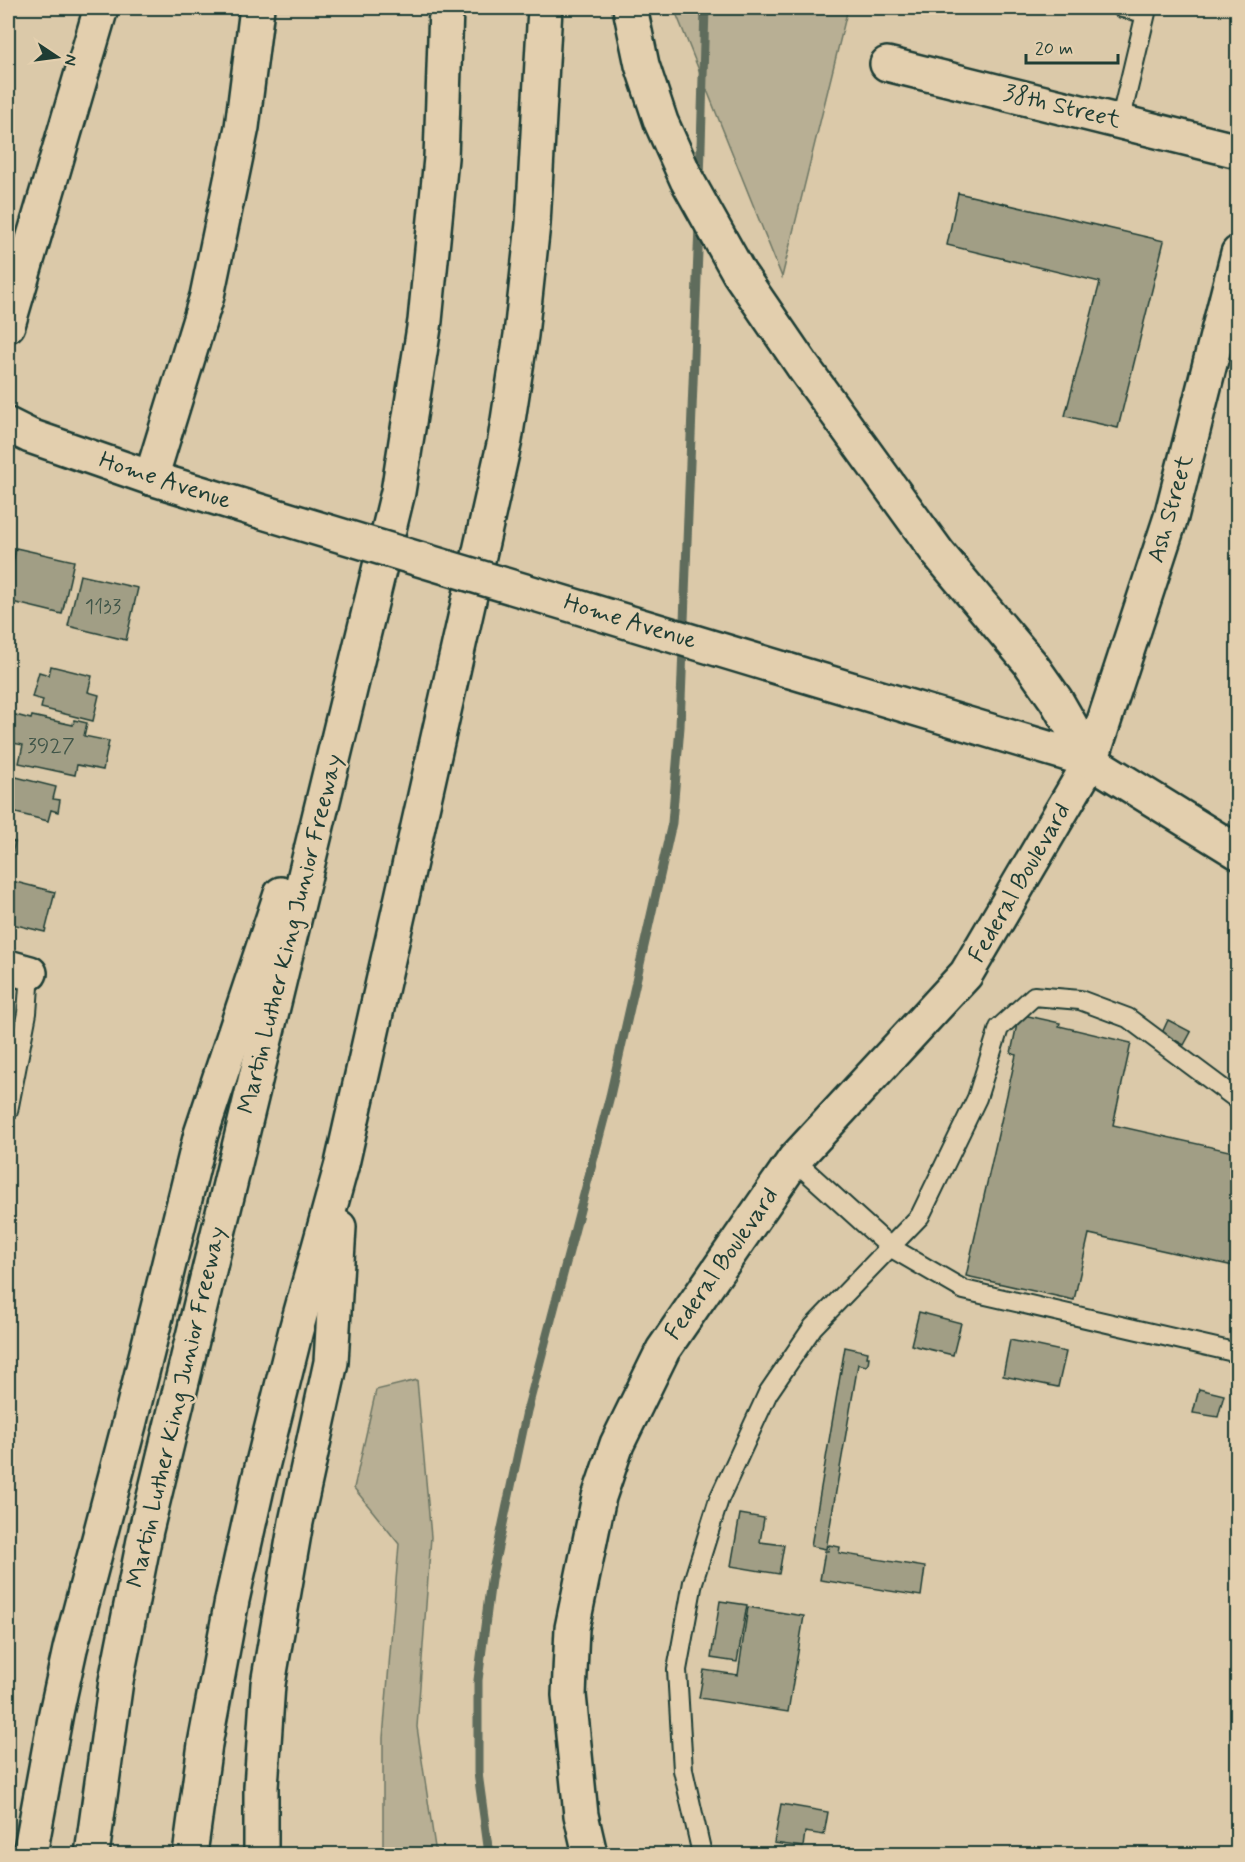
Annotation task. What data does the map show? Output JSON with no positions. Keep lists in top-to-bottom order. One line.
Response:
{"streets":{"main road":["38th Street","Home Avenue","Ash Street","Federal Boulevard","Martin Luther King Junior Freeway"]},"crossings":[["Home Avenue","Ash Street"],["Home Avenue","Federal Boulevard"],["Ash Street","Federal Boulevard"]],"house_numbers":["1133","3927"],"scale_bar":"20 m","north":"right"}
